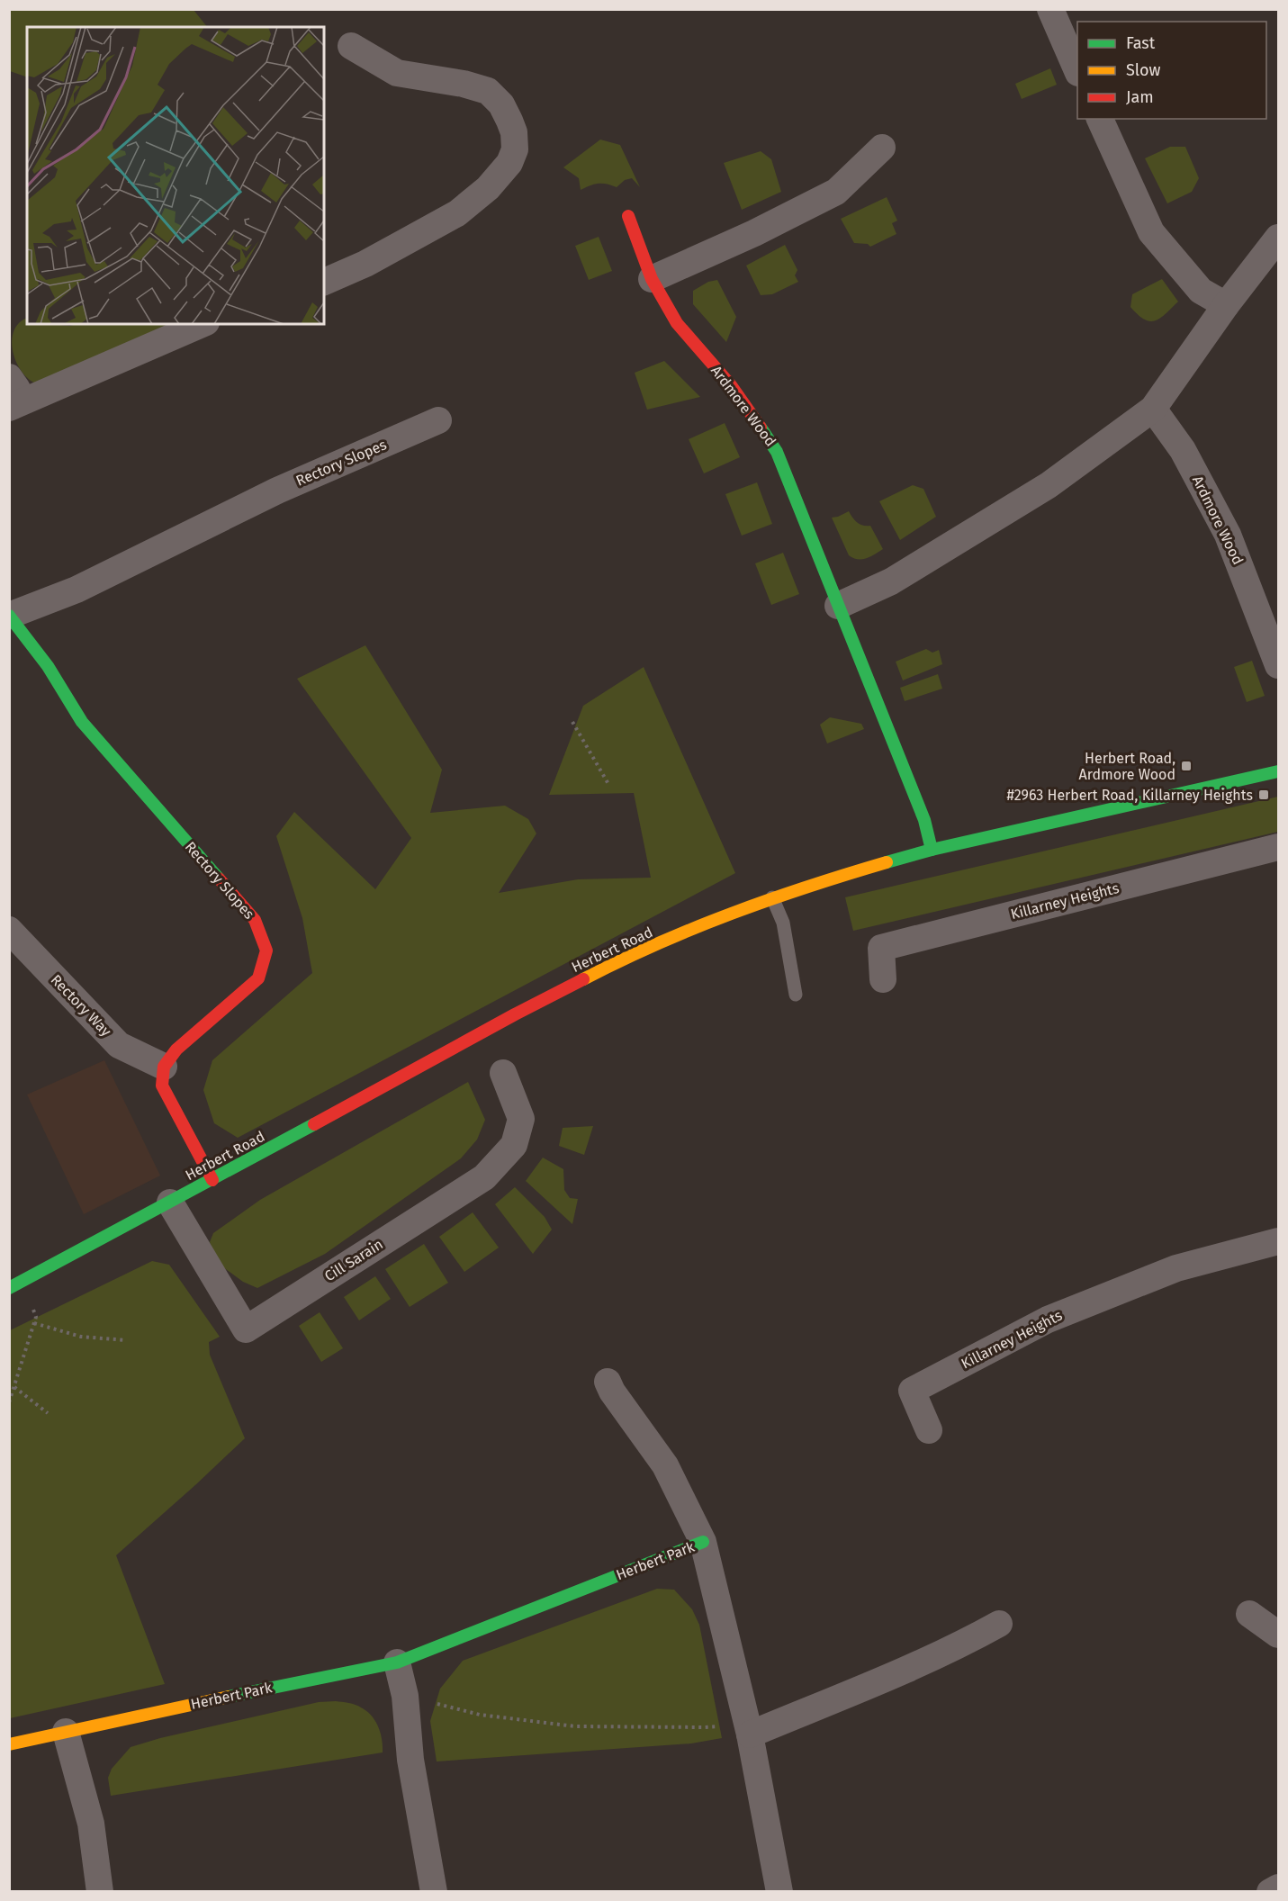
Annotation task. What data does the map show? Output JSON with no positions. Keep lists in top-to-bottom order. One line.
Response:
{"streets":{"street":["Ardmore Wood","Rectory Slopes","Killarney Heights","Herbert Road","Rectory Way","Cill Sarain","Herbert Park"]},"crossings":[["Ardmore Wood","Herbert Road"],["Rectory Slopes","Rectory Way"],["Herbert Road","Cill Sarain"]],"places":{"transit":["Herbert Road, Ardmore Wood","#2963 Herbert Road, Killarney Heights"]},"legend":["Fast","Slow","Jam"]}
